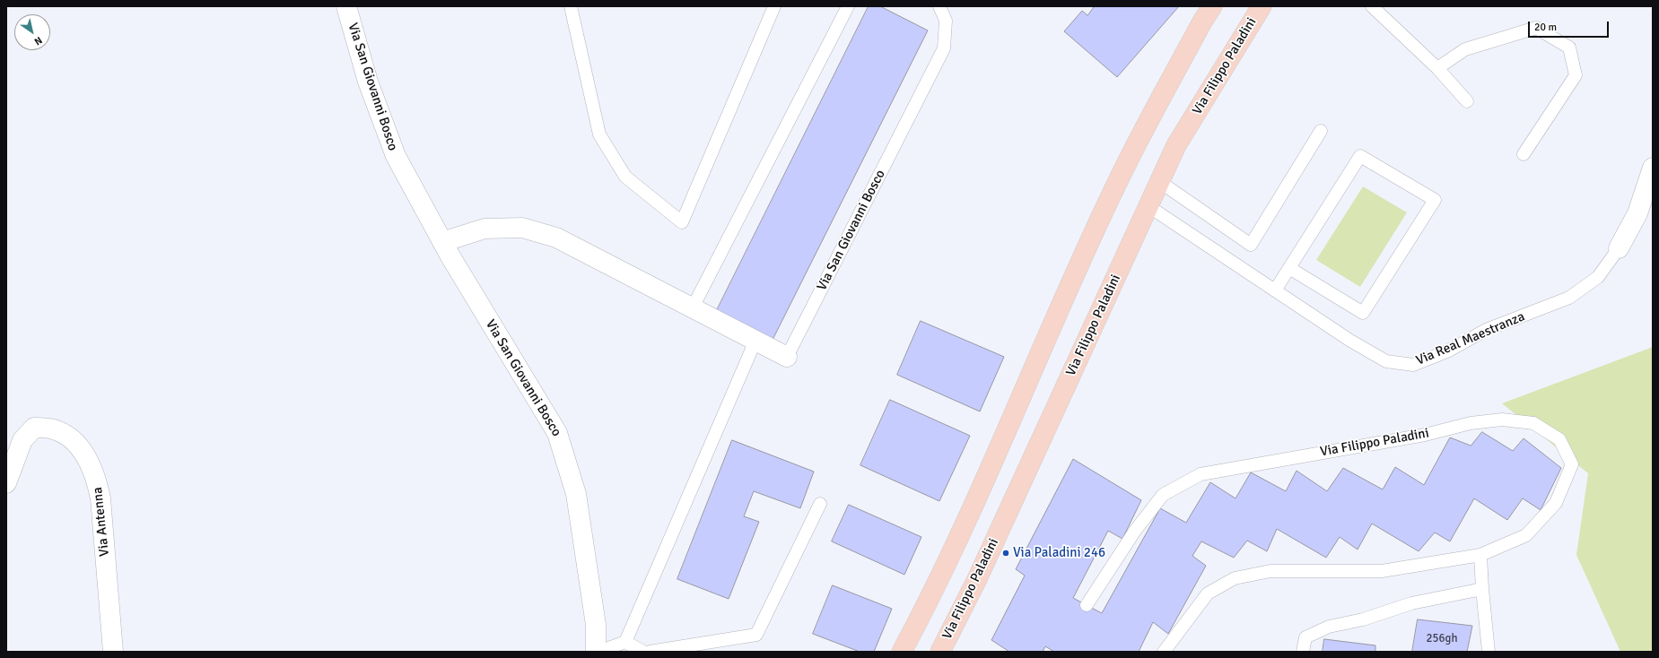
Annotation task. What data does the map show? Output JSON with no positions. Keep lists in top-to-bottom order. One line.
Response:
{"streets":{"main road":["Via Filippo Paladini"],"street":["Via San Giovanni Bosco","Via Real Maestranza","Via Antenna"]},"crossings":[["Via Filippo Paladini","Via Real Maestranza"]],"places":["Via Paladini 246"],"house_numbers":["256gh"],"scale_bar":"20 m","north":"bottom right"}
